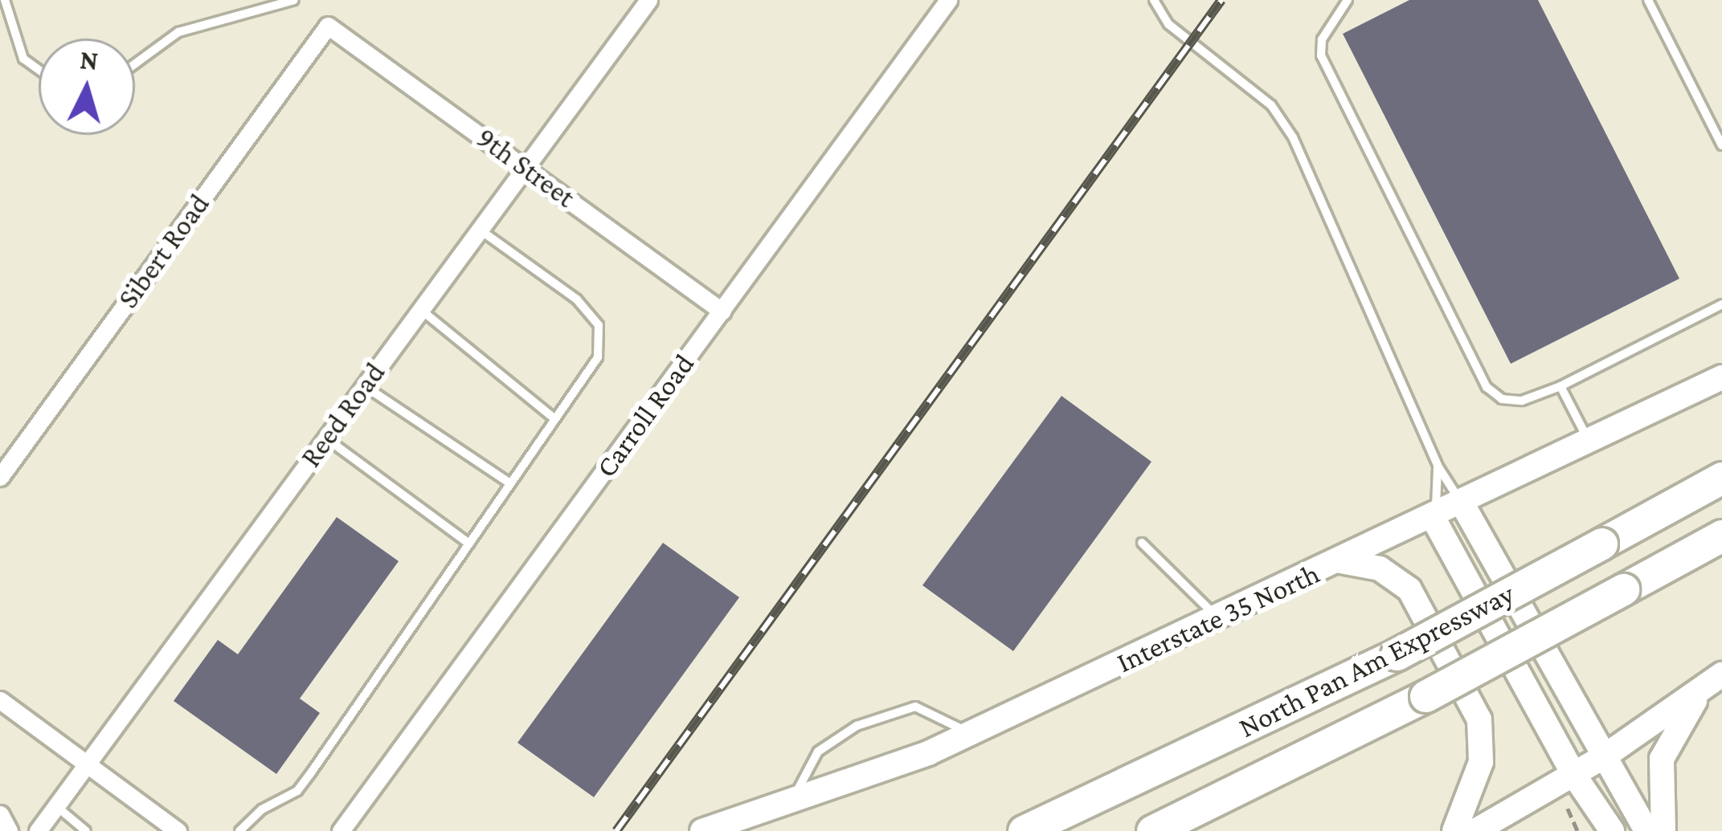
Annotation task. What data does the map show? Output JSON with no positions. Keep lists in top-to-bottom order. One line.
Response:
{"streets":{"highway":["North Pan Am Expressway"],"main road":["Interstate 35 North"],"street":["9th Street","Sibert Road","Reed Road","Carroll Road"]},"crossings":[["9th Street","Sibert Road"],["9th Street","Reed Road"],["9th Street","Carroll Road"]],"north":"top"}
